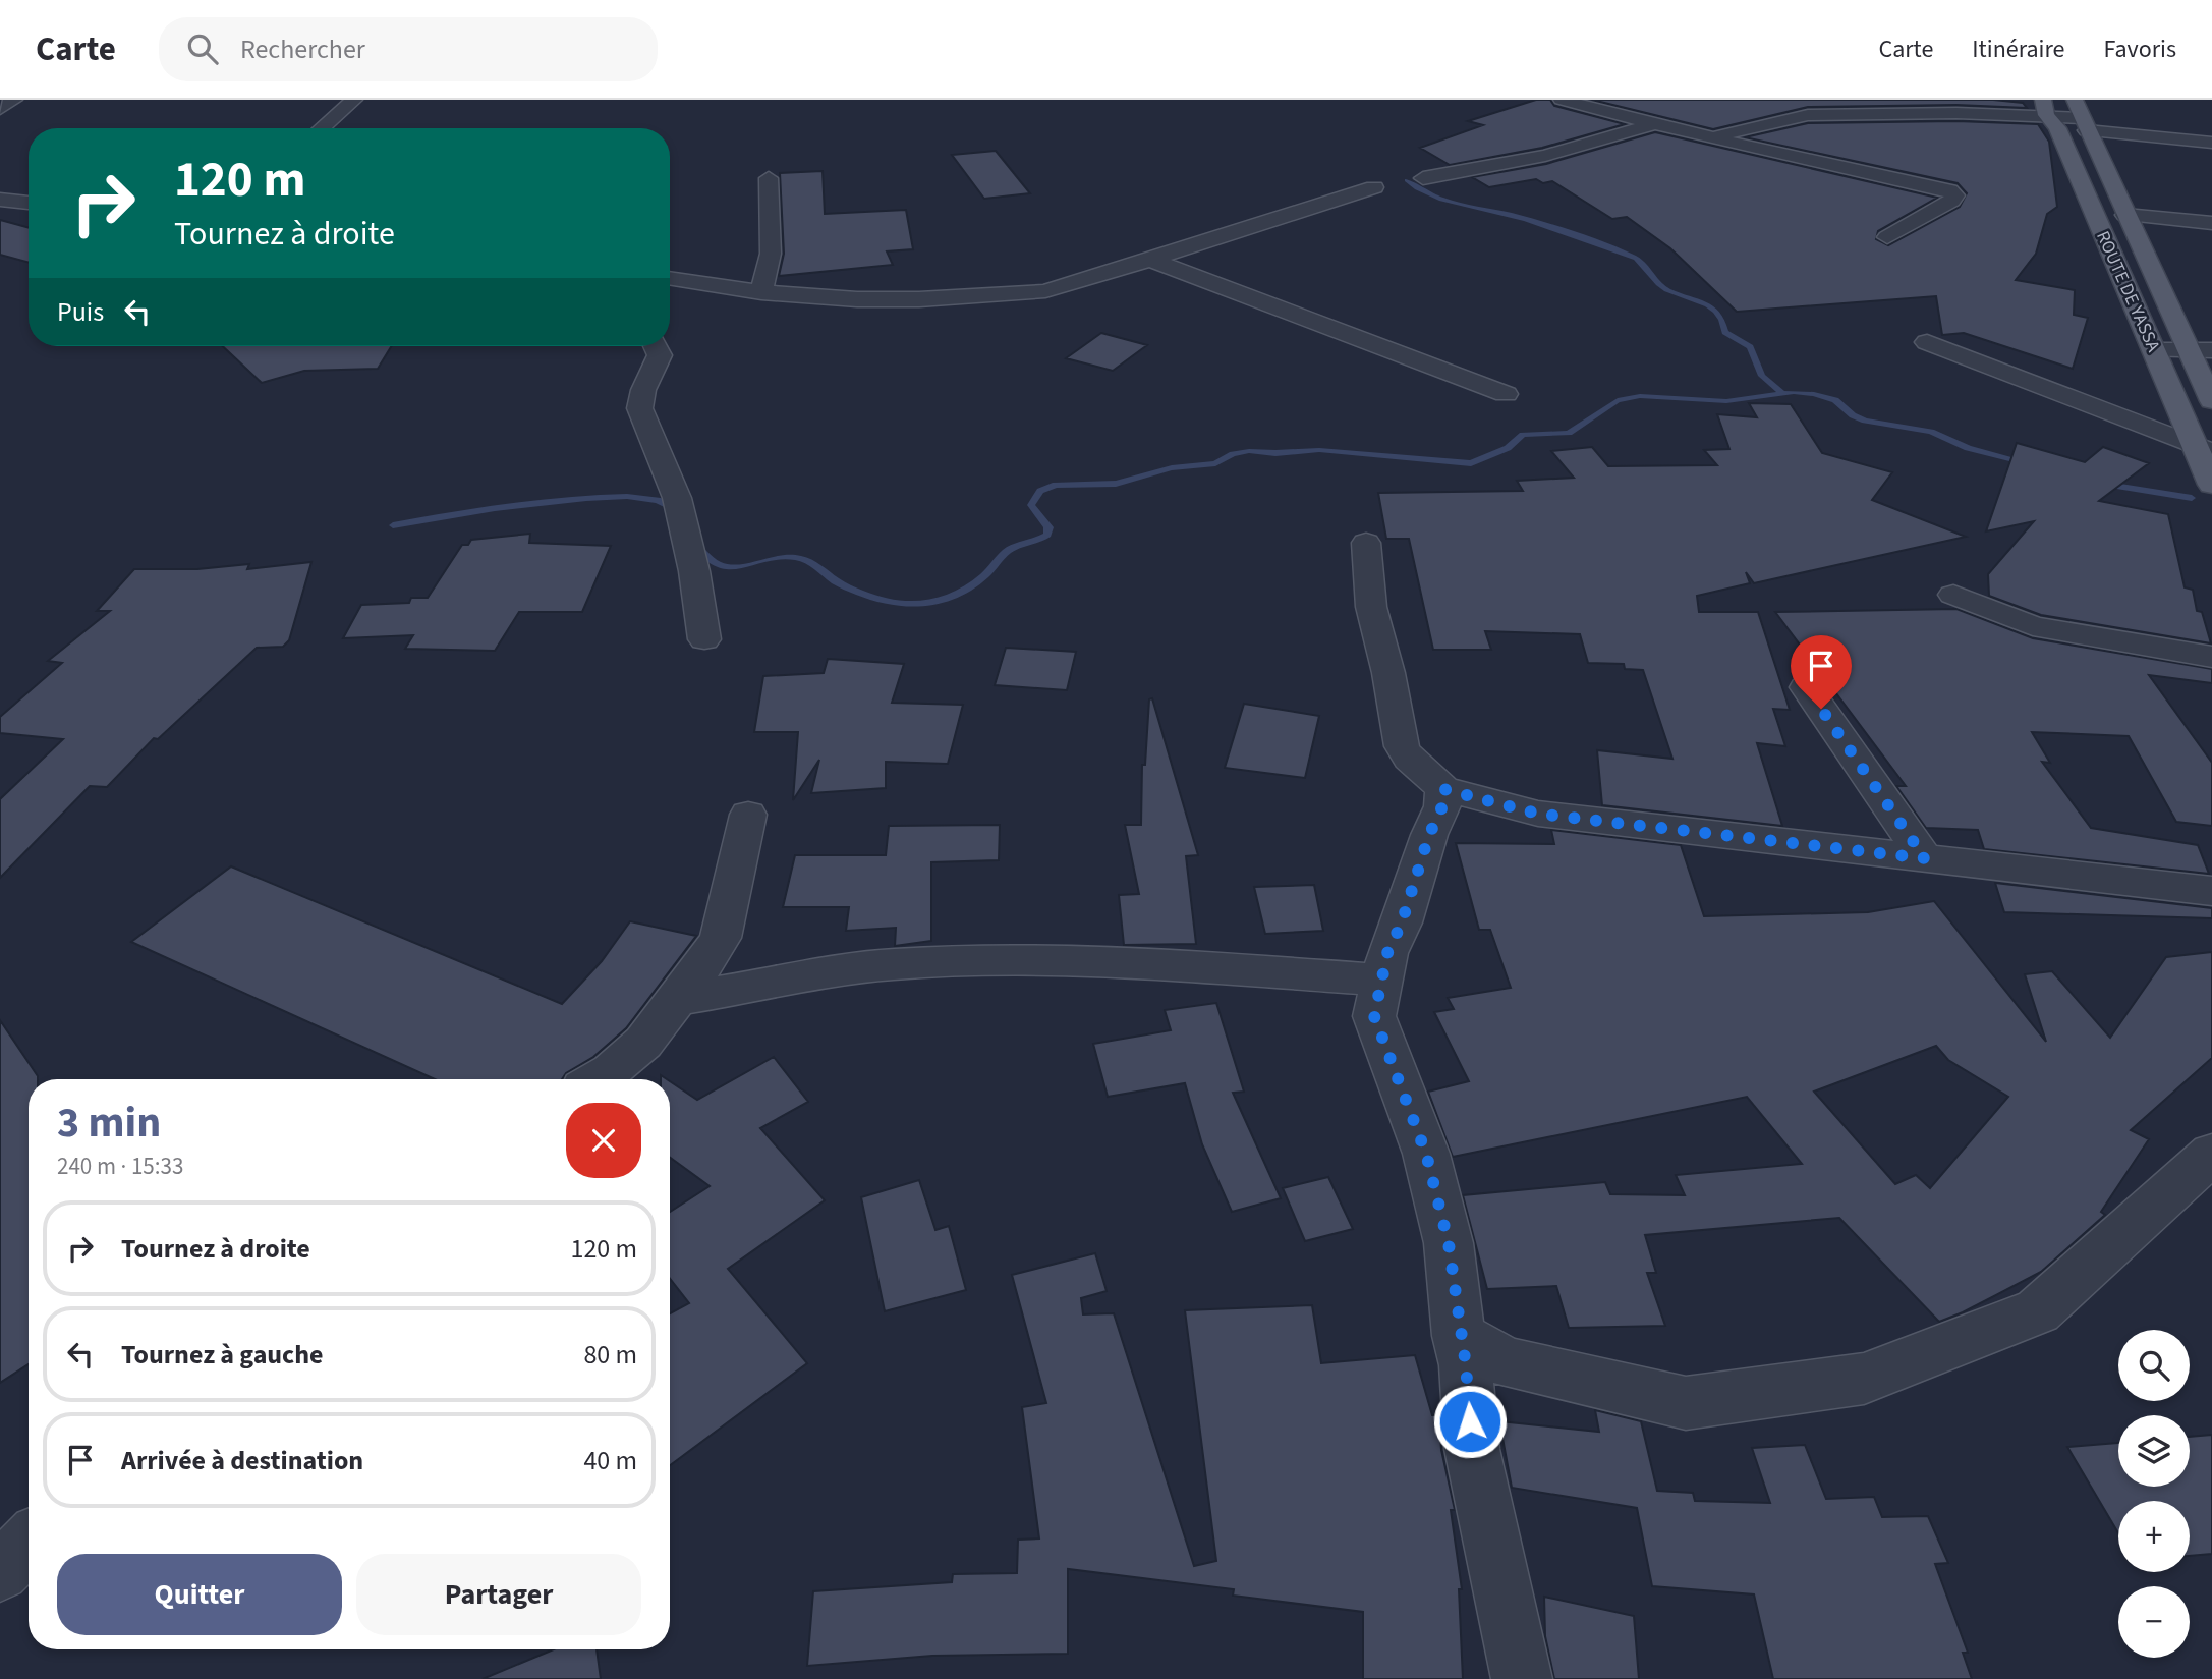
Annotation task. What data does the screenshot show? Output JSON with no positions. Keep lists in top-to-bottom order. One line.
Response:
{"streets":{"main road":["ROUTE DE YASSA"]},"page":{"header":"Carte","search":"Rechercher","nav":["Carte","Itinéraire","Favoris"],"turn":["120 m","Tournez à droite"],"then":"Puis","heading":["3 min","240 m · 15:33"],"list":[{"name":"Tournez à droite","value":"120 m"},{"name":"Tournez à gauche","value":"80 m"},{"name":"Arrivée à destination","value":"40 m"}],"map_buttons":["+","−"],"buttons":["Quitter","Partager"]}}
